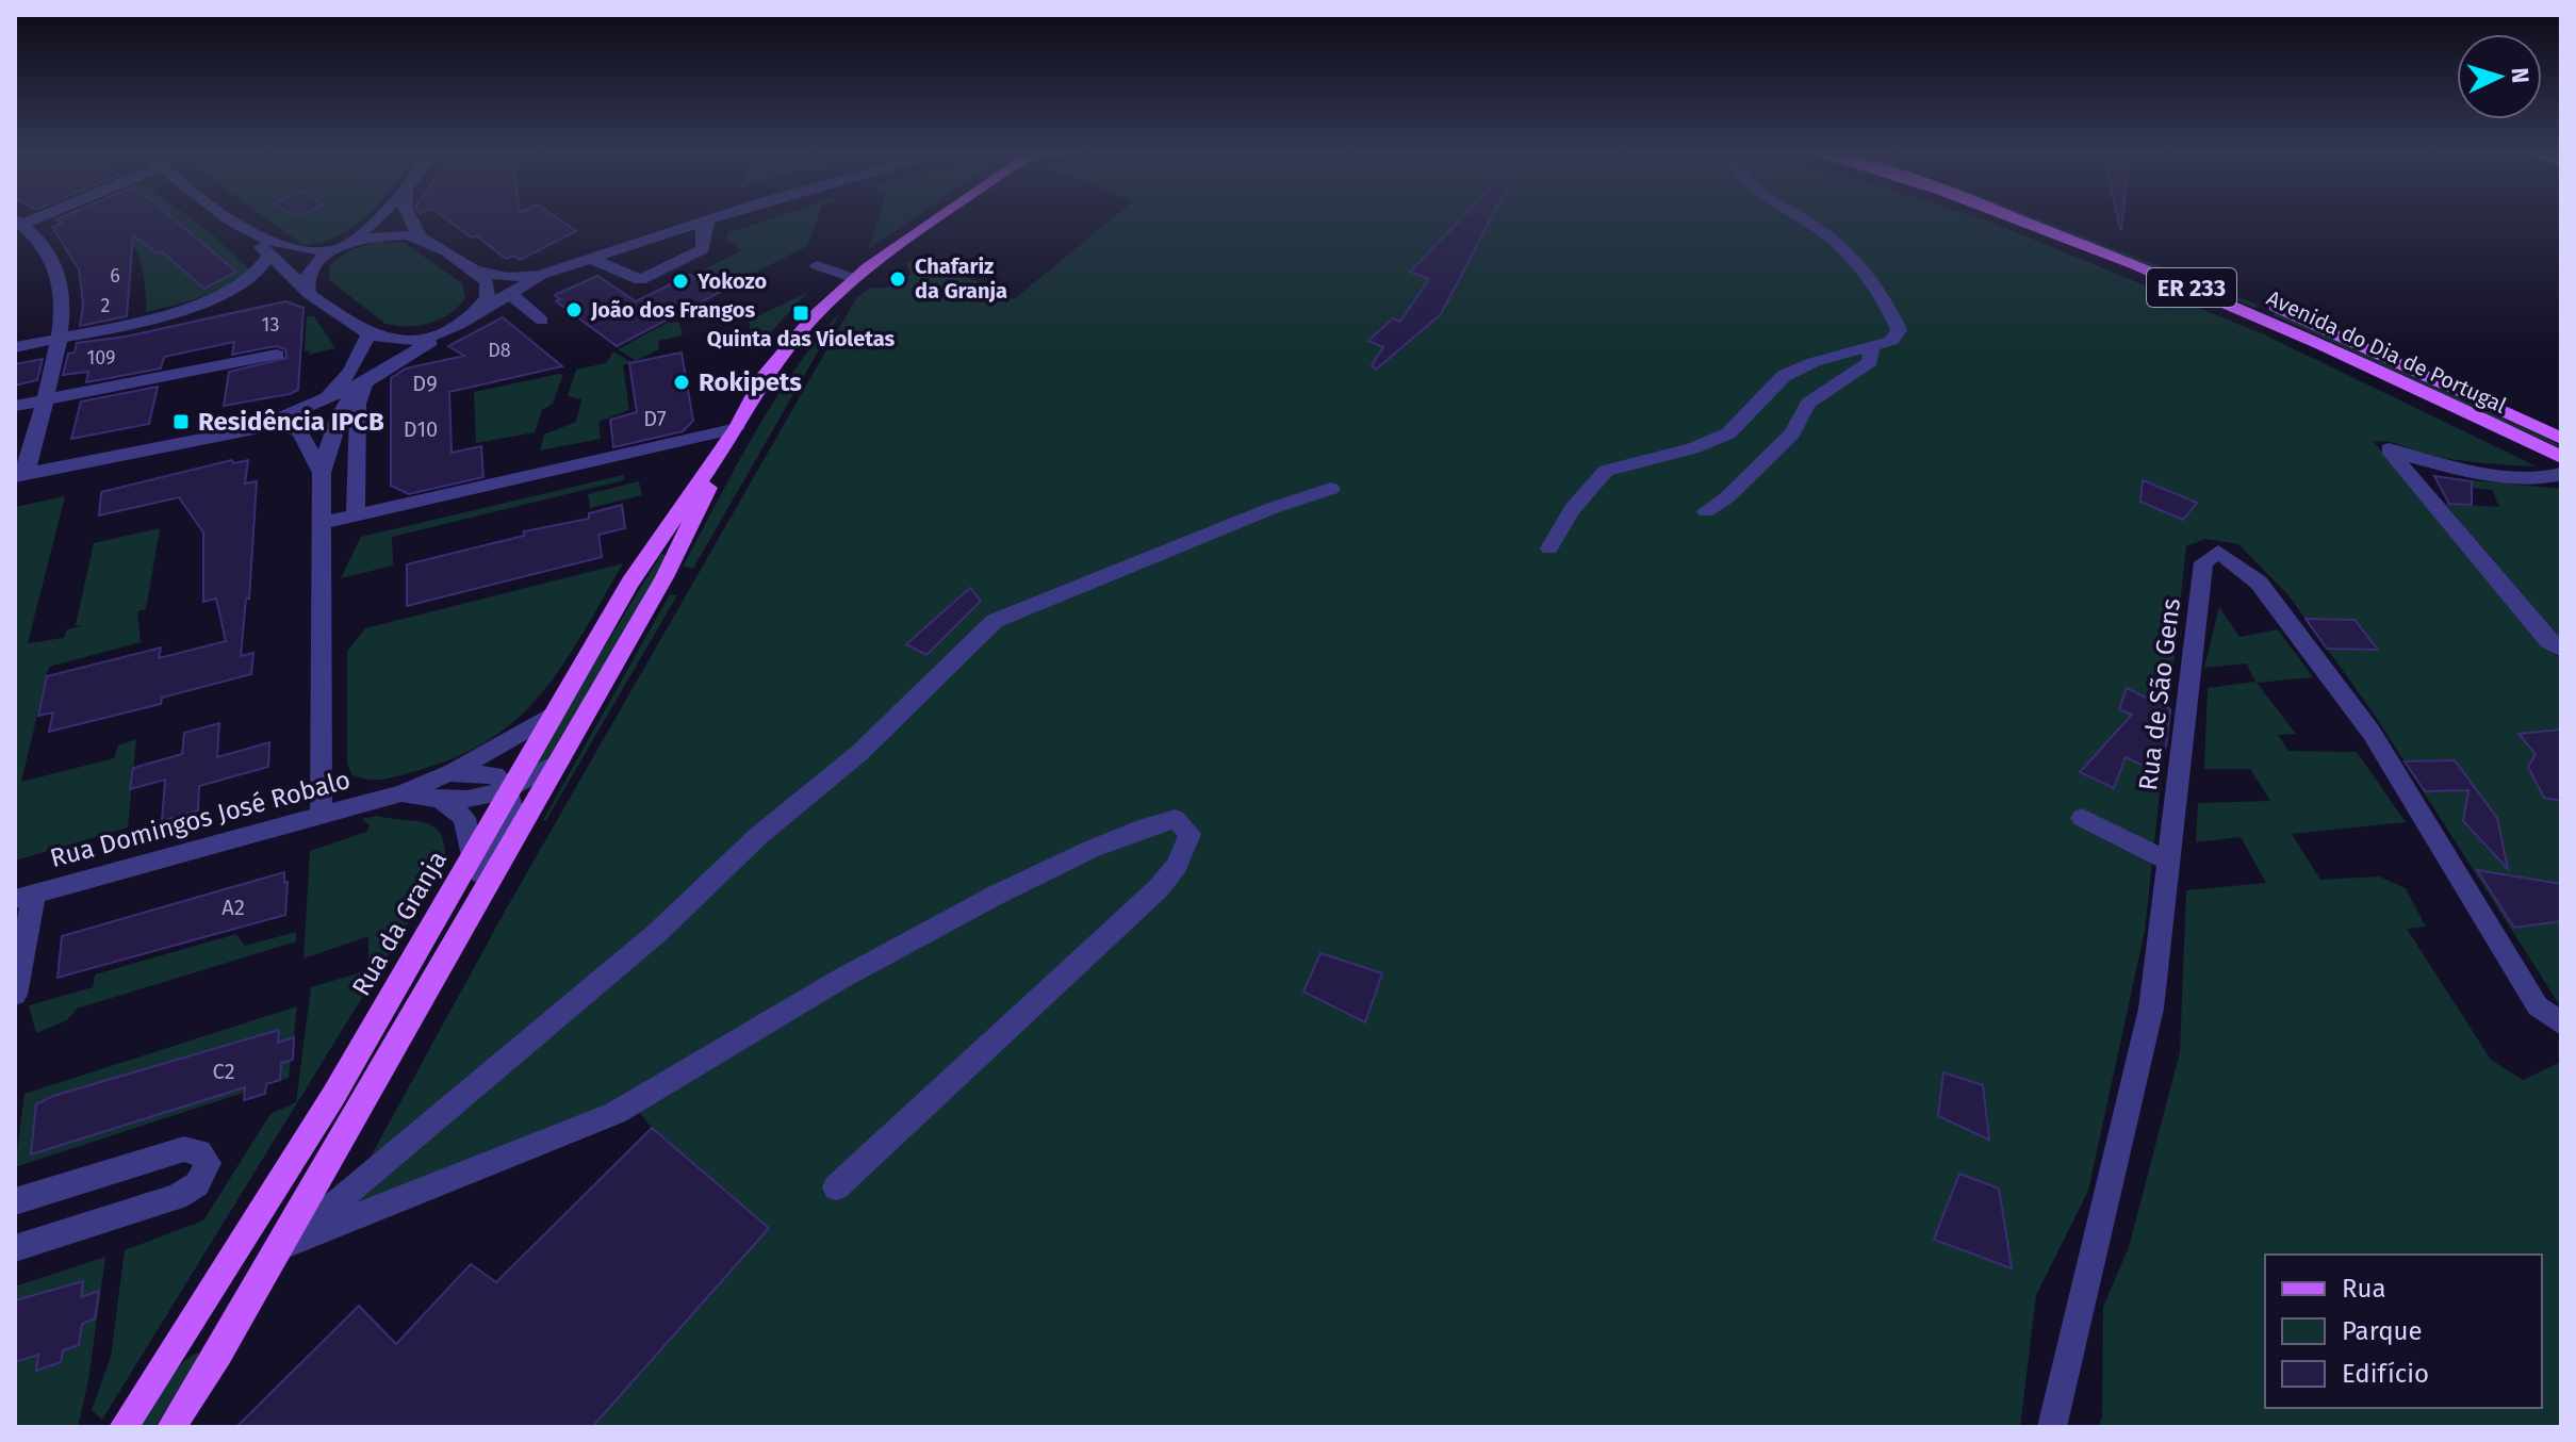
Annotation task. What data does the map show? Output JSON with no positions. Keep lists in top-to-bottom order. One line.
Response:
{"streets":{"main road":["ER 233","Avenida do Dia de Portugal","Rua da Granja"],"street":["Rua de São Gens","Rua Domingos José Robalo"]},"crossings":[["Rua Domingos José Robalo","Rua da Granja"]],"places":{"other":["Chafariz da Granja","Yokozo","João dos Frangos","Rokipets"],"transit":["Quinta das Violetas","Residência IPCB"]},"house_numbers":["6","2","13","D8","109","D9","D7","D10","A2","C2"],"legend":["Rua","Parque","Edifício"],"north":"right"}
